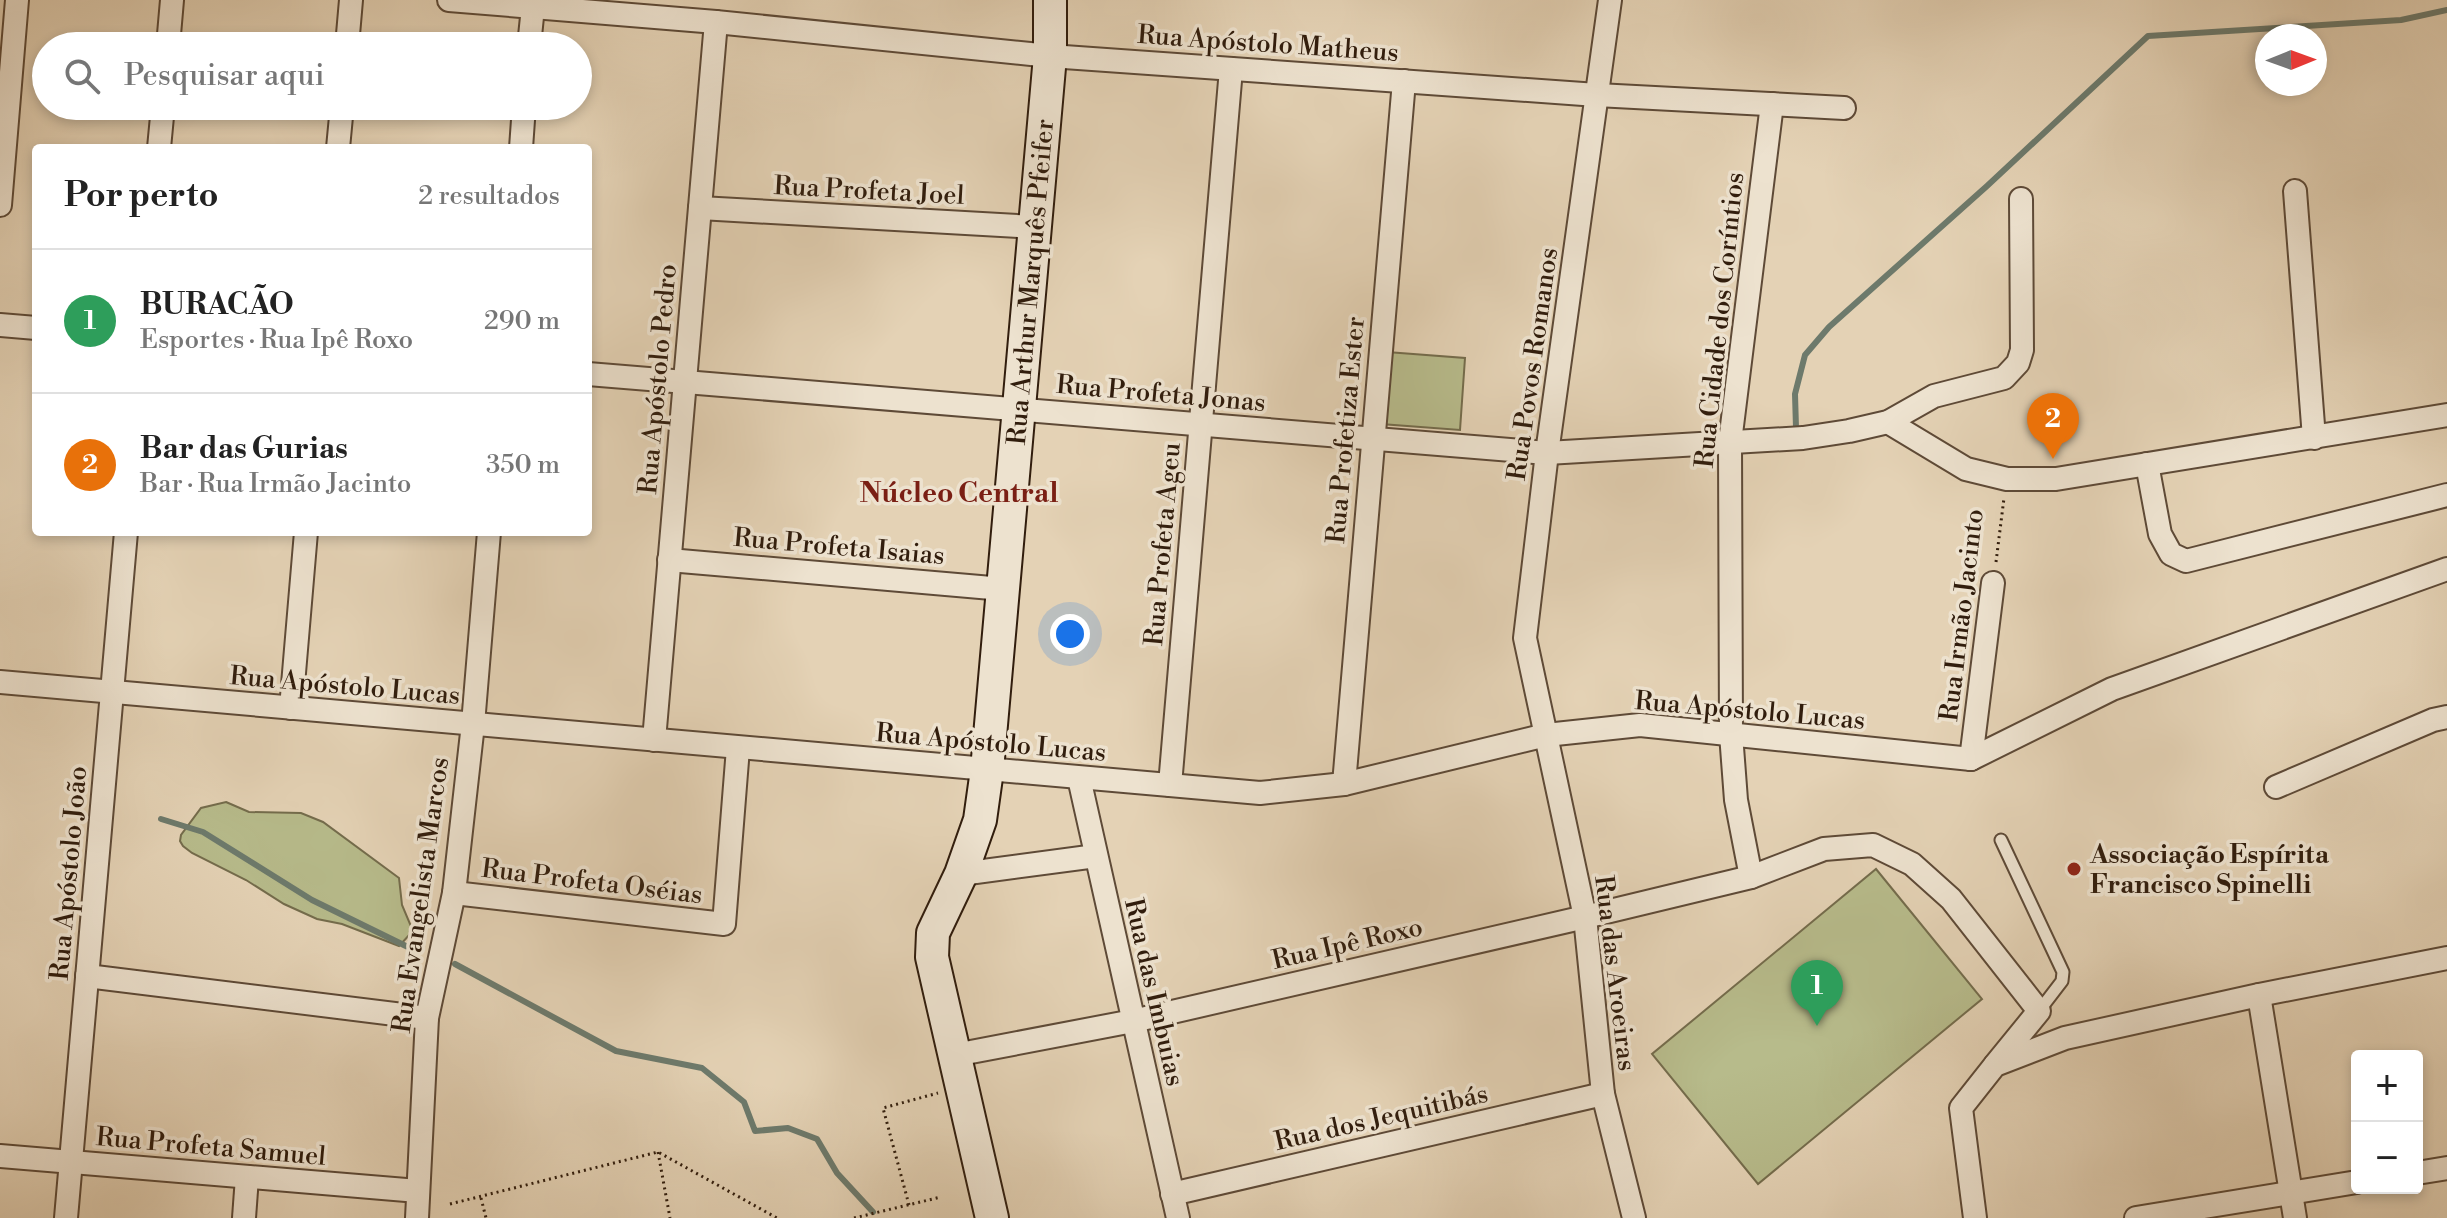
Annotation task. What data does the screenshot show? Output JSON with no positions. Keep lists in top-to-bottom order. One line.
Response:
{"streets":{"street":["Rua Apóstolo Matheus","Rua Profeta Joel","Rua Arthur Marquês Pfeifer","Rua Cidade dos Coríntios","Rua Povos Romanos","Rua Apóstolo Pedro","Rua Profeta Jonas","Rua Profetiza Ester","Rua Profeta Ageu","Rua Profeta Isaias","Rua Irmão Jacinto","Rua Apóstolo Lucas","Rua Apóstolo João","Rua Profeta Oséias","Rua Evangelista Marcos","Rua Ipê Roxo","Rua das Aroeiras","Rua das Imbuias","Rua dos Jequitibás","Rua Profeta Samuel"]},"crossings":[["Rua Apóstolo Matheus","Rua Arthur Marquês Pfeifer"],["Rua Apóstolo Matheus","Rua Cidade dos Coríntios"],["Rua Apóstolo Matheus","Rua Povos Romanos"],["Rua Apóstolo Matheus","Rua Apóstolo Pedro"],["Rua Apóstolo Matheus","Rua Profetiza Ester"],["Rua Apóstolo Matheus","Rua Profeta Ageu"],["Rua Profeta Joel","Rua Arthur Marquês Pfeifer"],["Rua Profeta Joel","Rua Apóstolo Pedro"],["Rua Arthur Marquês Pfeifer","Rua Profeta Jonas"],["Rua Arthur Marquês Pfeifer","Rua Profeta Isaias"],["Rua Arthur Marquês Pfeifer","Rua Apóstolo Lucas"],["Rua Arthur Marquês Pfeifer","Rua Ipê Roxo"],["Rua Cidade dos Coríntios","Rua Profeta Jonas"],["Rua Cidade dos Coríntios","Rua Apóstolo Lucas"],["Rua Cidade dos Coríntios","Rua Ipê Roxo"],["Rua Povos Romanos","Rua Profeta Jonas"],["Rua Povos Romanos","Rua Apóstolo Lucas"],["Rua Povos Romanos","Rua das Aroeiras"],["Rua Apóstolo Pedro","Rua Profeta Jonas"],["Rua Apóstolo Pedro","Rua Profeta Isaias"],["Rua Apóstolo Pedro","Rua Apóstolo Lucas"],["Rua Profeta Jonas","Rua Profetiza Ester"],["Rua Profeta Jonas","Rua Profeta Ageu"],["Rua Profetiza Ester","Rua Apóstolo Lucas"],["Rua Profeta Ageu","Rua Apóstolo Lucas"],["Rua Irmão Jacinto","Rua Apóstolo Lucas"],["Rua Apóstolo Lucas","Rua Apóstolo João"],["Rua Apóstolo Lucas","Rua Profeta Oséias"],["Rua Apóstolo Lucas","Rua Evangelista Marcos"],["Rua Apóstolo Lucas","Rua das Aroeiras"],["Rua Apóstolo Lucas","Rua das Imbuias"],["Rua Apóstolo João","Rua Profeta Samuel"],["Rua Profeta Oséias","Rua Evangelista Marcos"],["Rua Evangelista Marcos","Rua Profeta Samuel"],["Rua Ipê Roxo","Rua das Aroeiras"],["Rua Ipê Roxo","Rua das Imbuias"],["Rua das Aroeiras","Rua dos Jequitibás"],["Rua das Imbuias","Rua dos Jequitibás"]],"districts":["Núcleo Central"],"places":["Associação Espírita Francisco Spinelli"],"north":"right","page":{"search":"Pesquisar aqui","heading":["Por perto","2 resultados"],"list":[{"mark":"1","name":"BURACÃO","note":"Esportes · Rua Ipê Roxo","value":"290 m"},{"mark":"2","name":"Bar das Gurias","note":"Bar · Rua Irmão Jacinto","value":"350 m"}],"pins":["2","1"],"map_buttons":["+","−"]}}
